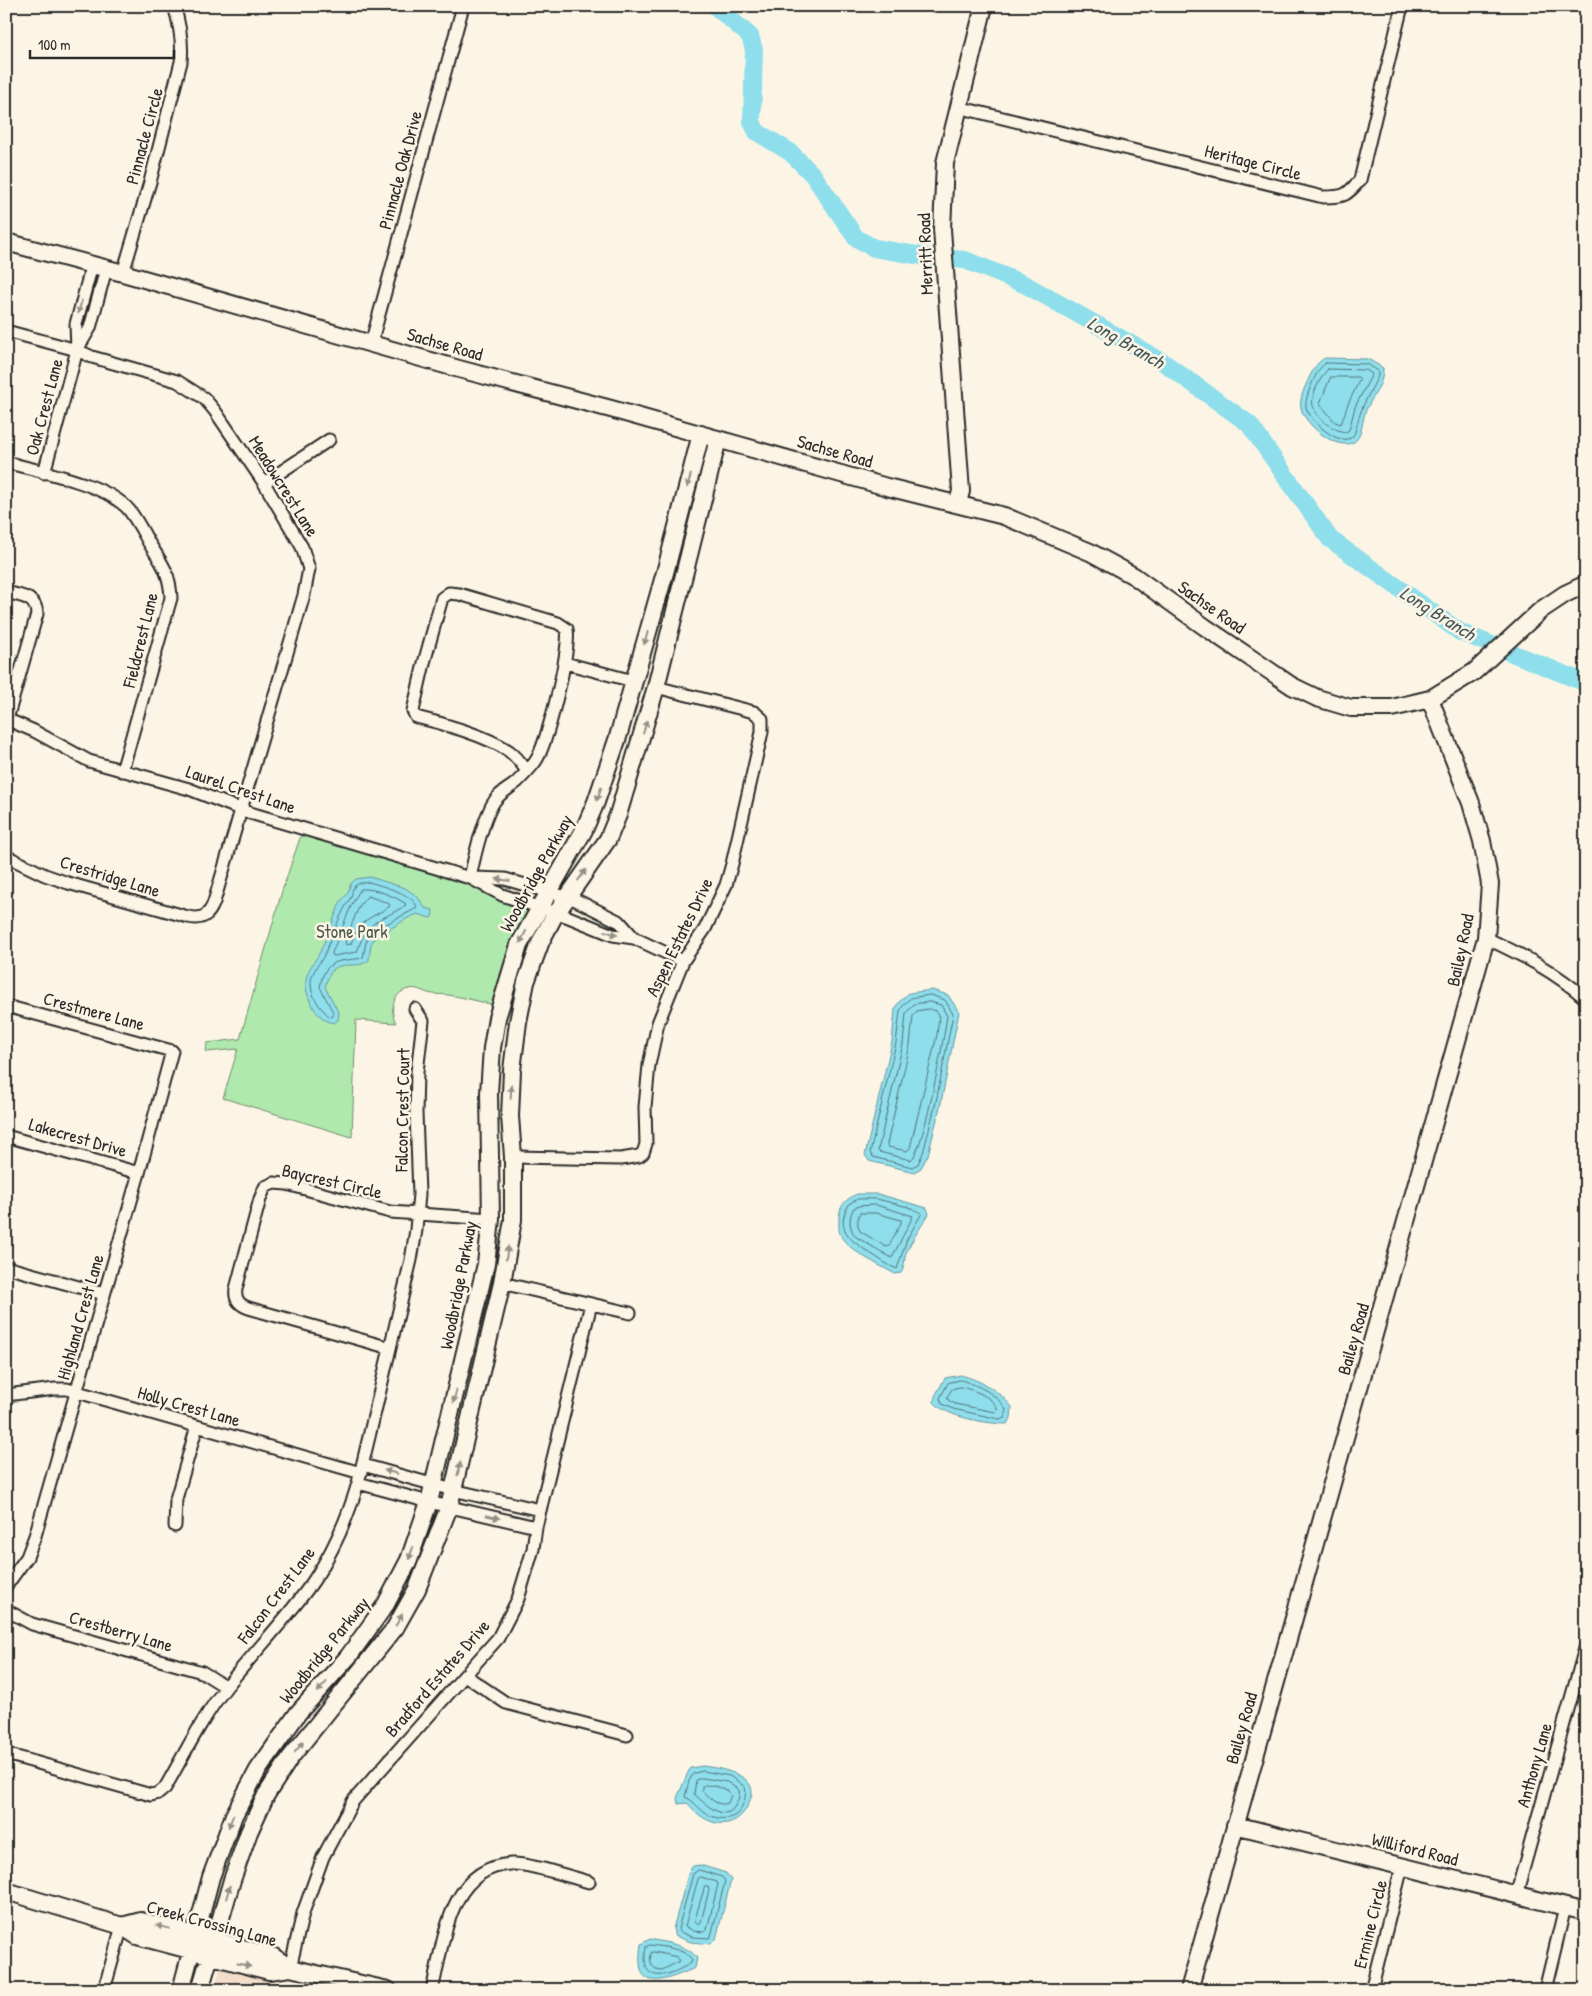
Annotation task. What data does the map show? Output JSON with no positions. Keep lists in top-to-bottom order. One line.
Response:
{"streets":{"main road":["Merritt Road","Sachse Road","Woodbridge Parkway","Bailey Road","Williford Road","Creek Crossing Lane"],"street":["Pinnacle Circle","Heritage Circle","Pinnacle Oak Drive","Oak Crest Lane","Meadowcrest Lane","Fieldcrest Lane","Laurel Crest Lane","Crestridge Lane","Aspen Estates Drive","Crestmere Lane","Falcon Crest Court","Lakecrest Drive","Baycrest Circle","Highland Crest Lane","Holly Crest Lane","Falcon Crest Lane","Crestberry Lane","Bradford Estates Drive","Anthony Lane","Ermine Circle"]},"crossings":[["Pinnacle Circle","Sachse Road"],["Heritage Circle","Merritt Road"],["Pinnacle Oak Drive","Sachse Road"],["Merritt Road","Sachse Road"],["Sachse Road","Oak Crest Lane"],["Sachse Road","Woodbridge Parkway"],["Sachse Road","Bailey Road"],["Oak Crest Lane","Meadowcrest Lane"],["Oak Crest Lane","Fieldcrest Lane"],["Meadowcrest Lane","Laurel Crest Lane"],["Meadowcrest Lane","Crestridge Lane"],["Fieldcrest Lane","Laurel Crest Lane"],["Laurel Crest Lane","Woodbridge Parkway"],["Woodbridge Parkway","Aspen Estates Drive"],["Woodbridge Parkway","Baycrest Circle"],["Woodbridge Parkway","Holly Crest Lane"],["Woodbridge Parkway","Creek Crossing Lane"],["Bailey Road","Williford Road"],["Crestmere Lane","Highland Crest Lane"],["Falcon Crest Court","Baycrest Circle"],["Falcon Crest Court","Falcon Crest Lane"],["Lakecrest Drive","Highland Crest Lane"],["Baycrest Circle","Falcon Crest Lane"],["Highland Crest Lane","Holly Crest Lane"],["Holly Crest Lane","Falcon Crest Lane"],["Holly Crest Lane","Bradford Estates Drive"],["Falcon Crest Lane","Crestberry Lane"],["Bradford Estates Drive","Creek Crossing Lane"],["Anthony Lane","Williford Road"],["Williford Road","Ermine Circle"]],"water":["Long Branch"],"parks":["Stone Park"],"scale_bar":"100 m"}
